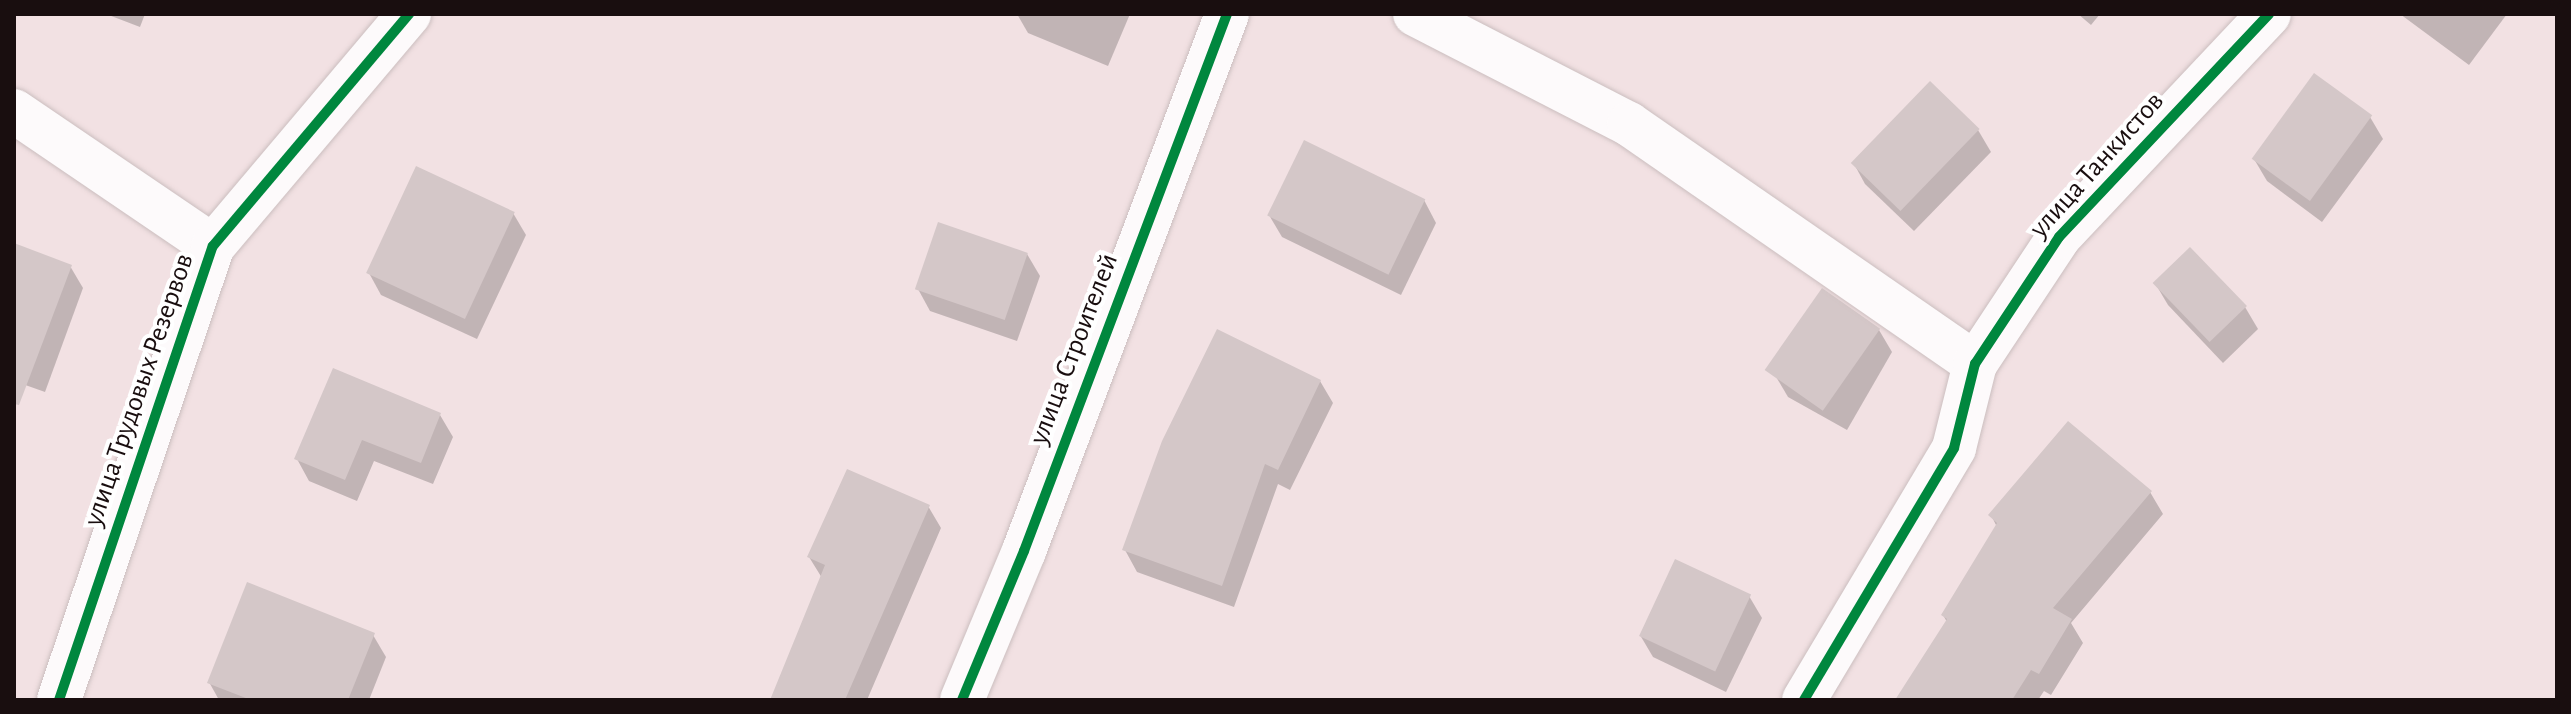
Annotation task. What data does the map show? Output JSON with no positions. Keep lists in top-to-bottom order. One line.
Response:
{"streets":{"street":["улица Танкистов","улица Строителей","улица Трудовых Резервов"]}}
